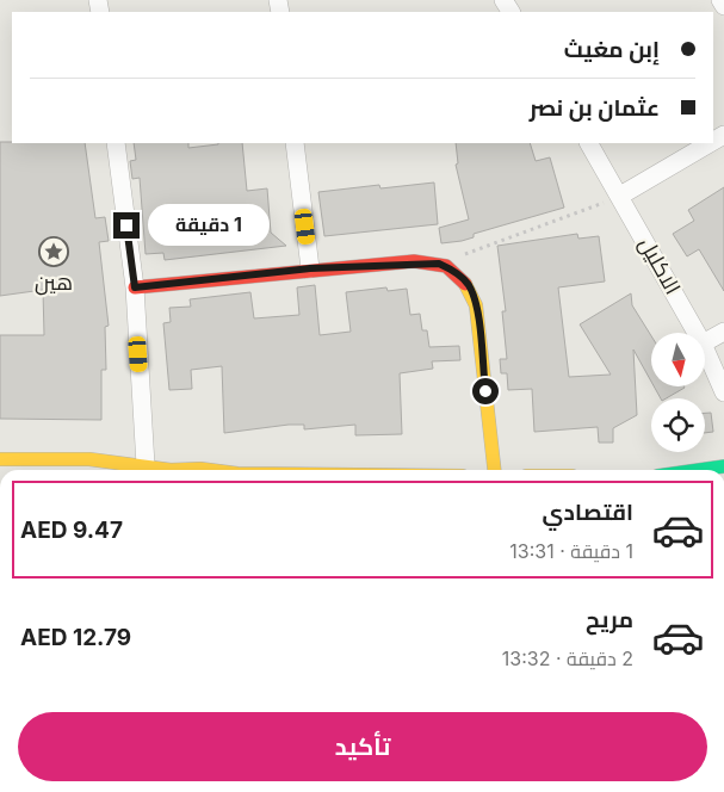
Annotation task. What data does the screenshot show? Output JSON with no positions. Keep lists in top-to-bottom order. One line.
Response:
{"streets":{"street":["الاكليل"]},"places":{"place":["هين"]},"north":"bottom","page":{"banner":["إبن مغيث","عثمان بن نصر"],"bubble":"1 دقيقة","list":[{"name":"اقتصادي","note":"1 دقيقة · 13:31","value":"AED 9.47"},{"name":"مريح","note":"2 دقيقة · 13:32","value":"AED 12.79"}],"buttons":"تأكيد"}}
